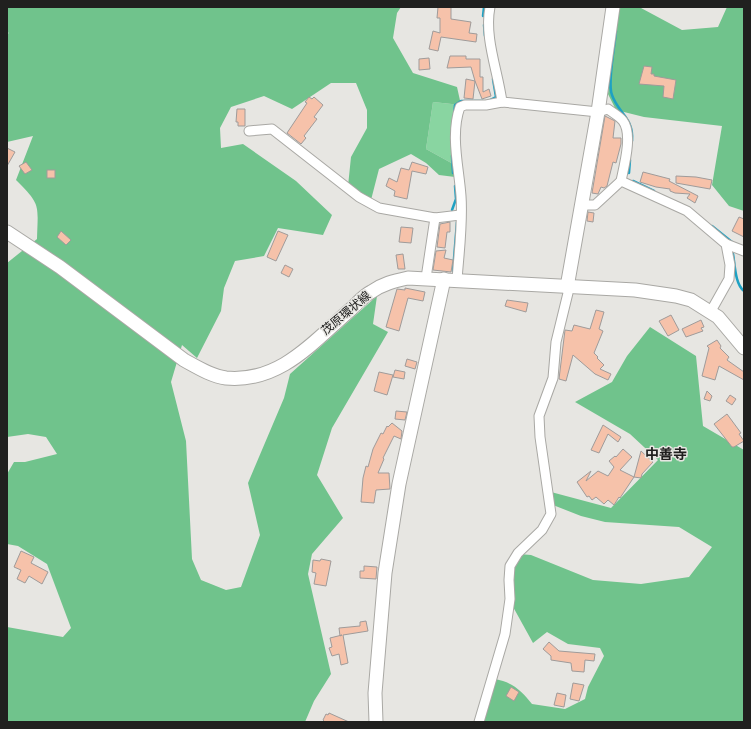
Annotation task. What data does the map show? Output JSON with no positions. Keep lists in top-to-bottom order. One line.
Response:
{"streets":{"main road":["茂原環状線"]},"districts":["中善寺"]}
